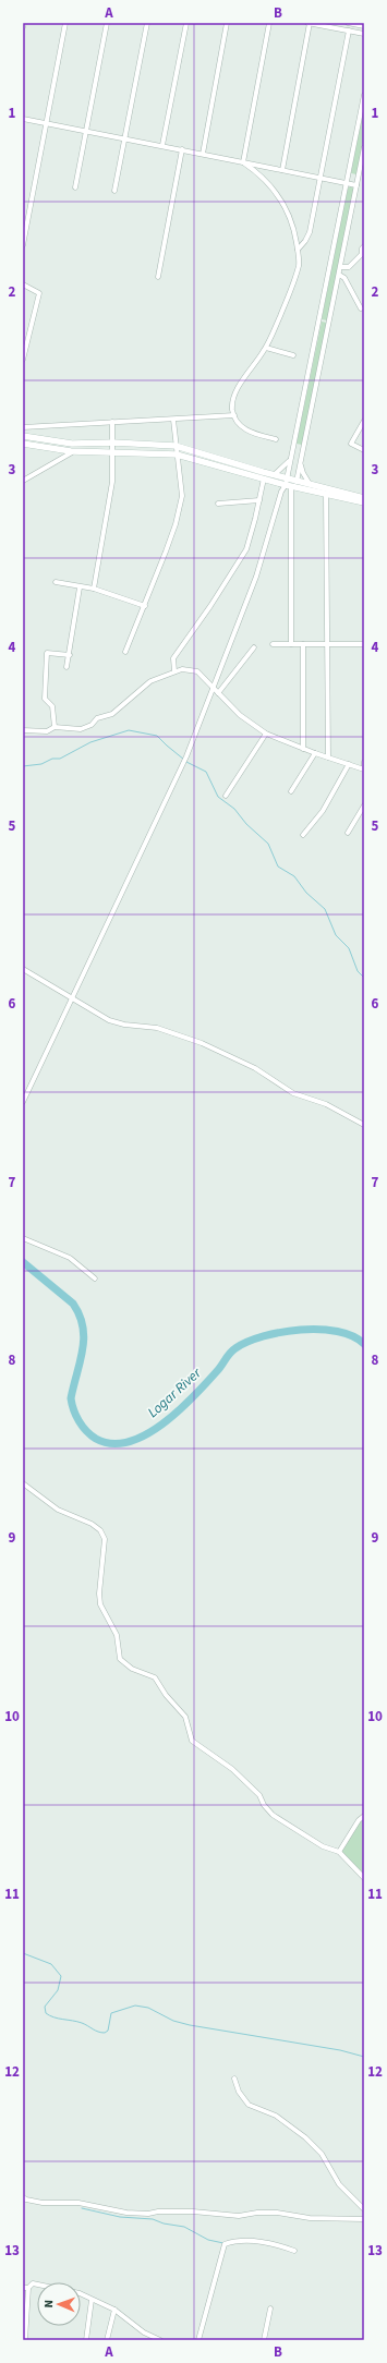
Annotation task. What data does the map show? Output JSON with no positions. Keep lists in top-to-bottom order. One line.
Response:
{"water":["Logar River"],"north":"left","grid":{"columns":["A","B"],"rows":["1","2","3","4","5","6","7","8","9","10","11","12","13"]}}
